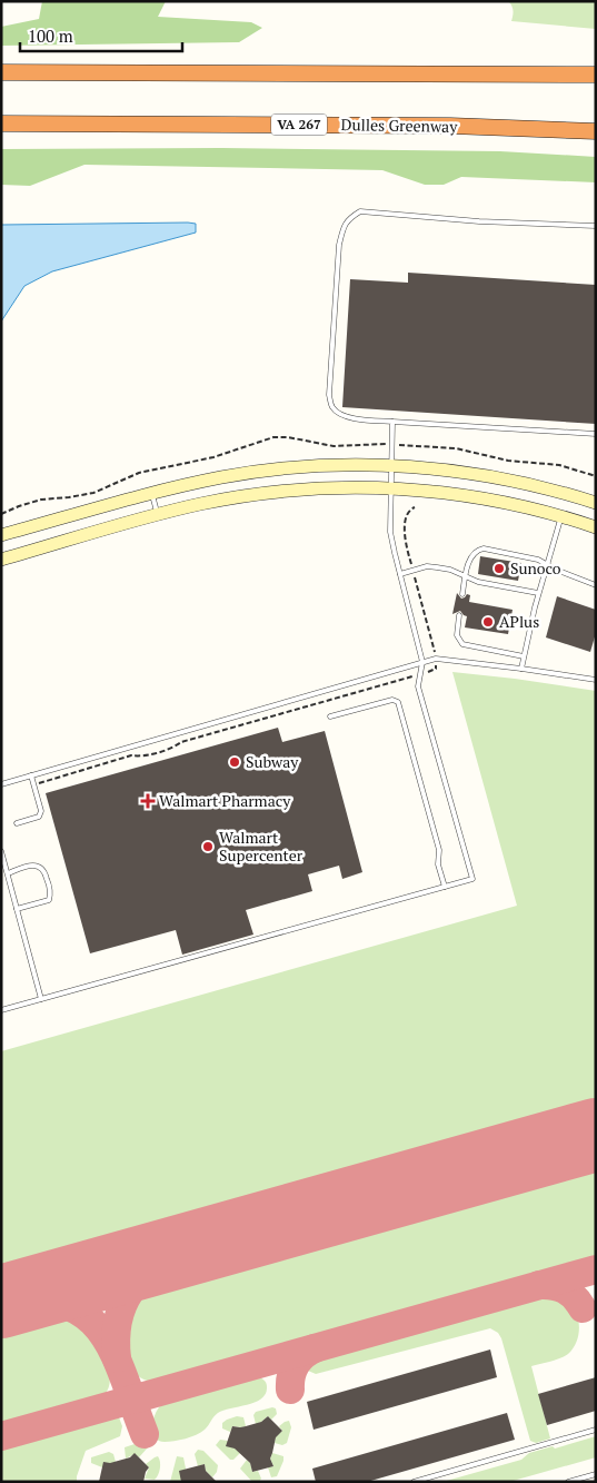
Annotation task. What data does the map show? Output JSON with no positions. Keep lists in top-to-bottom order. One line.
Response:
{"streets":{"highway":["VA 267","Dulles Greenway"]},"places":{"other":["Sunoco","APlus","Subway","Walmart Supercenter"],"health":["Walmart Pharmacy"]},"scale_bar":"100 m"}
